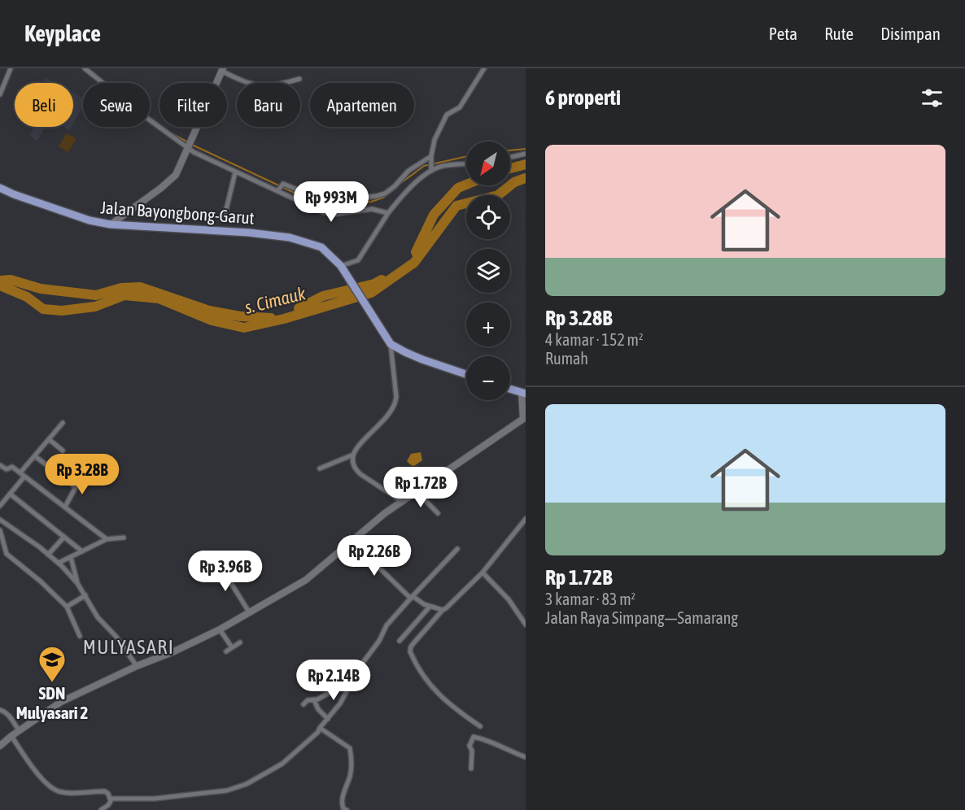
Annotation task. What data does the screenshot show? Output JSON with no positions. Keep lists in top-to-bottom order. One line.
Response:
{"streets":{"main road":["Jalan Bayongbong-Garut"]},"districts":["MULYASARI"],"water":["s. Cimauk"],"places":{"school or university":["SDN Mulyasari 2"]},"north":"bottom left","page":{"header":"Keyplace","nav":["Peta","Rute","Disimpan"],"heading":"6 properti","chip":["Beli","Sewa","Filter","Baru","Apartemen"],"list":[{"name":"Rp 3.28B","note":"4 kamar · 152 m² · Rumah"},{"name":"Rp 1.72B","note":"3 kamar · 83 m² · Jalan Raya Simpang—Samarang"}],"map_buttons":["+","−"],"price":["Rp 993M","Rp 3.28B","Rp 1.72B","Rp 2.26B","Rp 3.96B","Rp 2.14B"]}}
